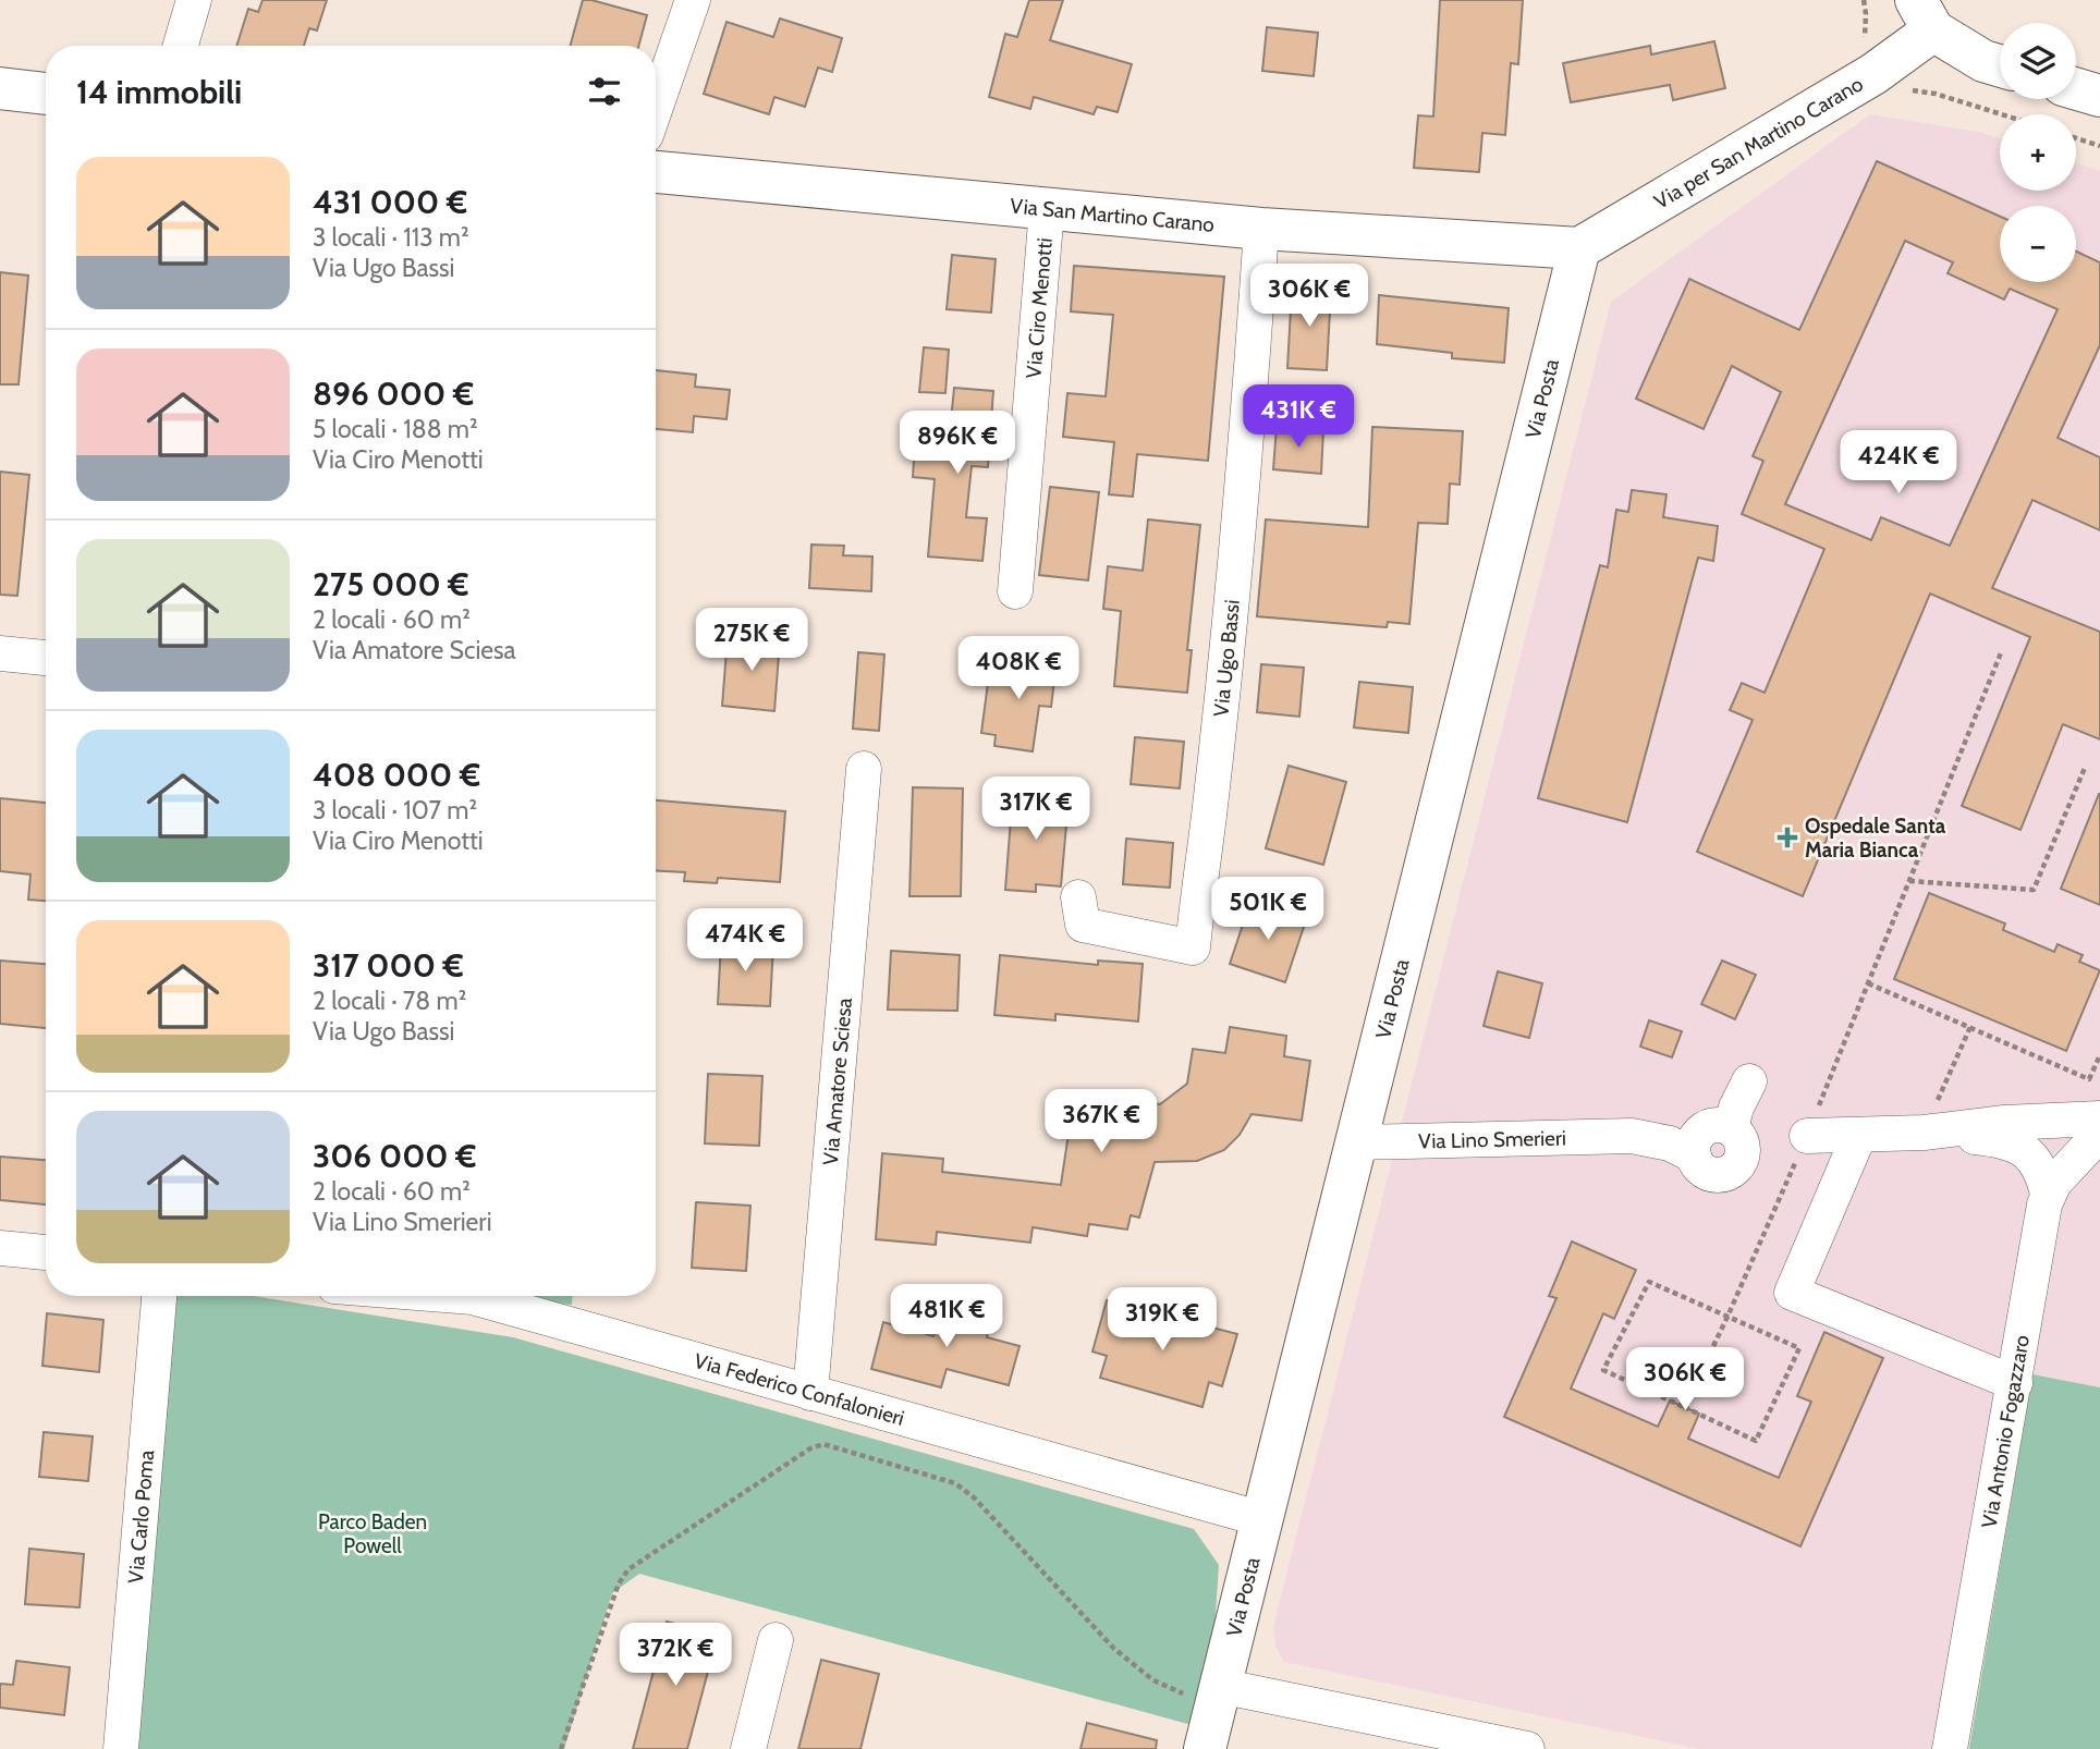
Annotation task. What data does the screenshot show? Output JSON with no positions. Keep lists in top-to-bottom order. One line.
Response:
{"streets":{"street":["Via per San Martino Carano","Via San Martino Carano","Via Ciro Menotti","Via Posta","Via Ugo Bassi","Via Amatore Sciesa","Via Lino Smerieri","Via Federico Confalonieri","Via Antonio Fogazzaro","Via Carlo Poma"]},"crossings":[["Via per San Martino Carano","Via San Martino Carano"],["Via per San Martino Carano","Via Posta"],["Via San Martino Carano","Via Ciro Menotti"],["Via San Martino Carano","Via Posta"],["Via San Martino Carano","Via Ugo Bassi"],["Via Posta","Via Lino Smerieri"],["Via Posta","Via Federico Confalonieri"],["Via Amatore Sciesa","Via Federico Confalonieri"]],"parks":["Parco Baden Powell"],"places":{"health":["Ospedale Santa Maria Bianca"]},"page":{"map_buttons":["+","−"],"heading":"14 immobili","list":[{"name":"431 000 €","note":"3 locali · 113 m² · Via Ugo Bassi"},{"name":"896 000 €","note":"5 locali · 188 m² · Via Ciro Menotti"},{"name":"275 000 €","note":"2 locali · 60 m² · Via Amatore Sciesa"},{"name":"408 000 €","note":"3 locali · 107 m² · Via Ciro Menotti"},{"name":"317 000 €","note":"2 locali · 78 m² · Via Ugo Bassi"},{"name":"306 000 €","note":"2 locali · 60 m² · Via Lino Smerieri"}],"price":["306K €","431K €","896K €","424K €","275K €","408K €","317K €","501K €","474K €","367K €","481K €","319K €","306K €","372K €"]}}
